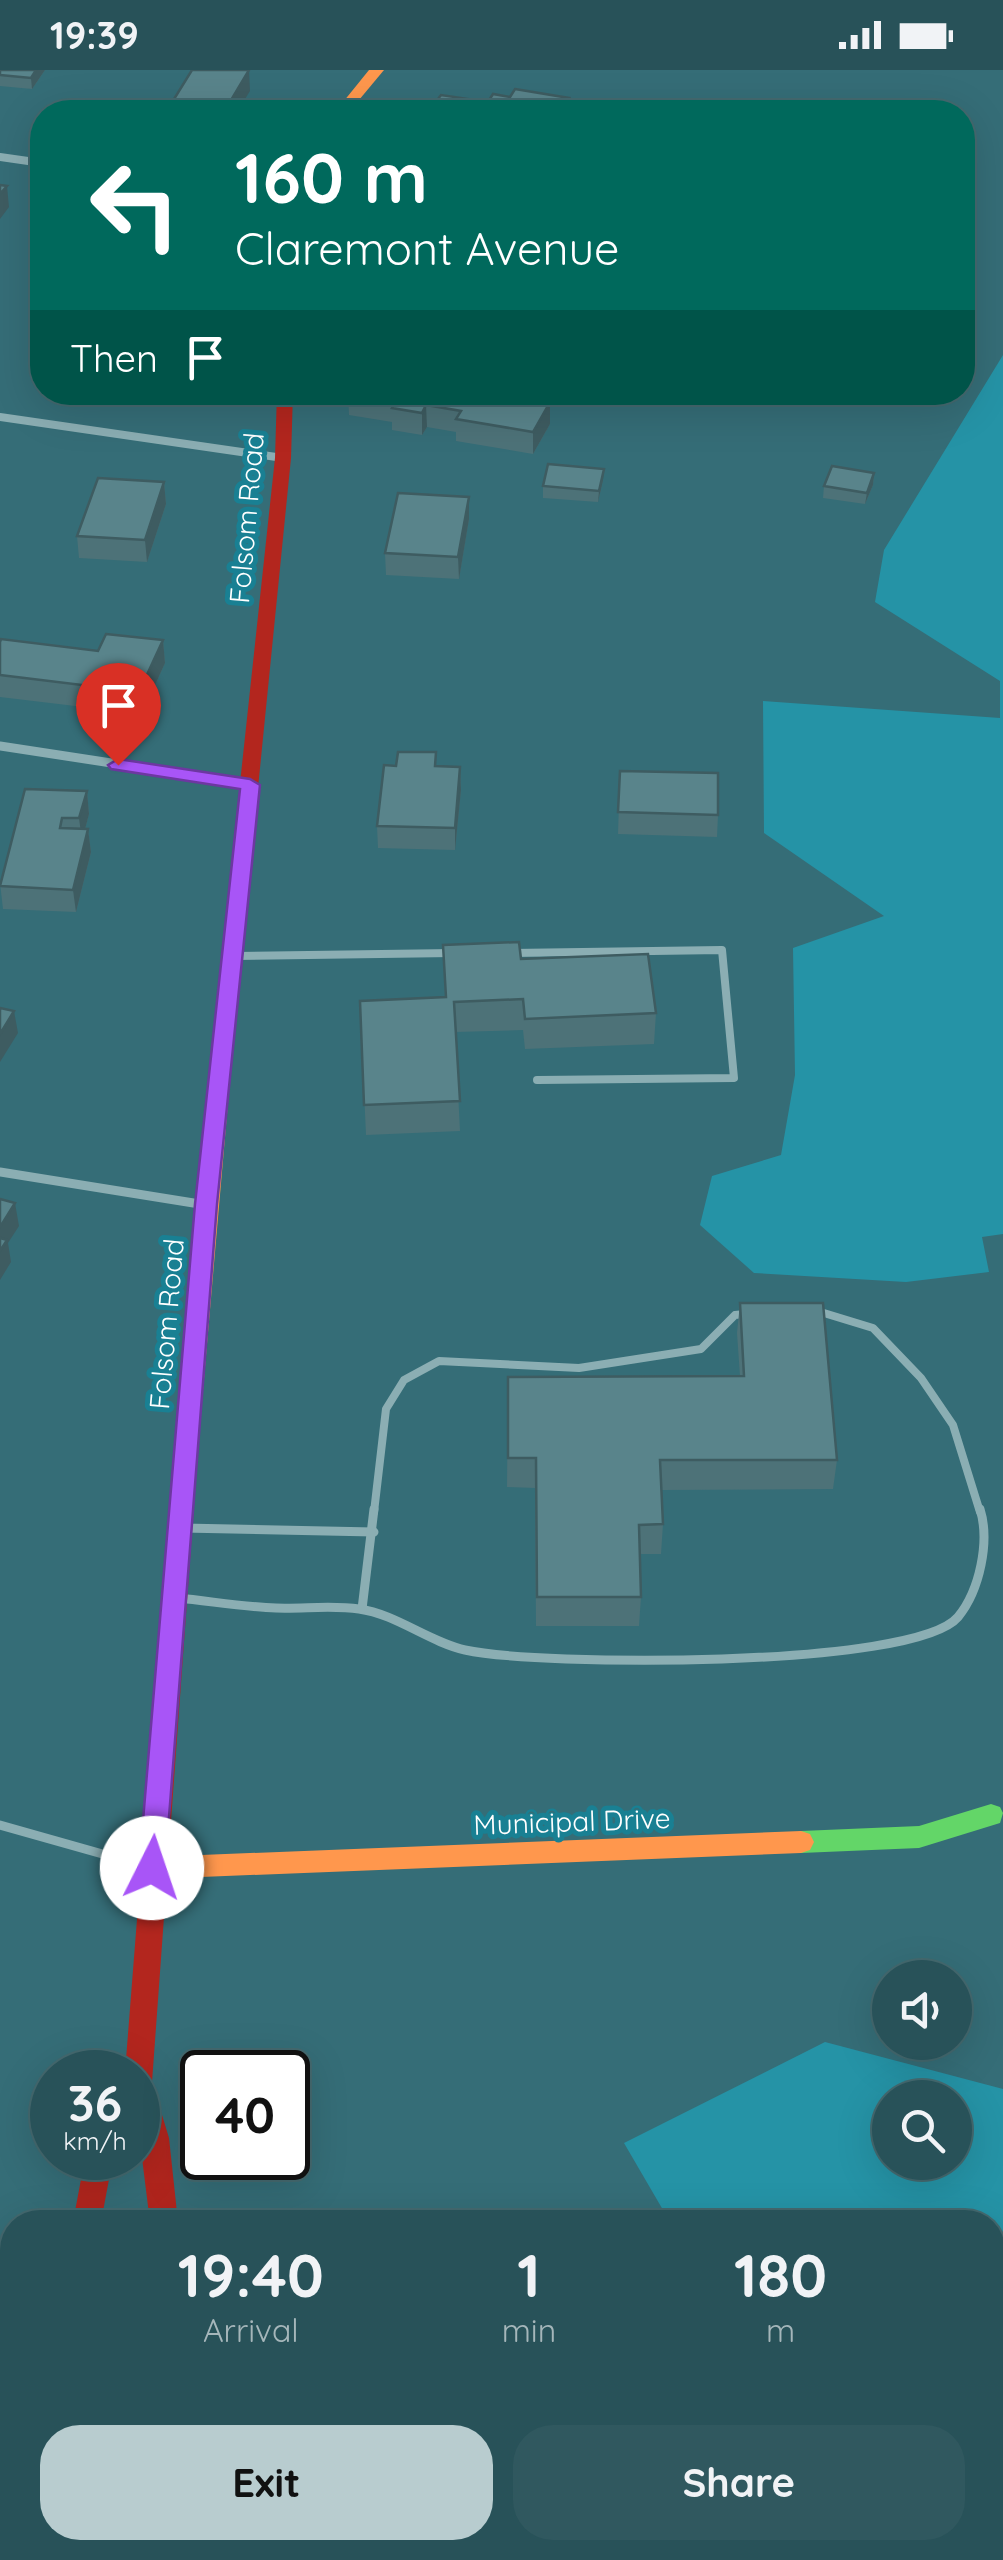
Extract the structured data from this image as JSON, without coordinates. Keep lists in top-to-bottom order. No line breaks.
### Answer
{"streets":{"street":["Folsom Road","Municipal Drive"]},"crossings":[["Folsom Road","Municipal Drive"]],"page":{"status":"19:39","turn":["160 m","Claremont Avenue"],"then":"Then","speed":"36 km/h","limit":"40","eta":["19:40","Arrival","1","min","180","m"],"buttons":["Exit","Share"]}}
